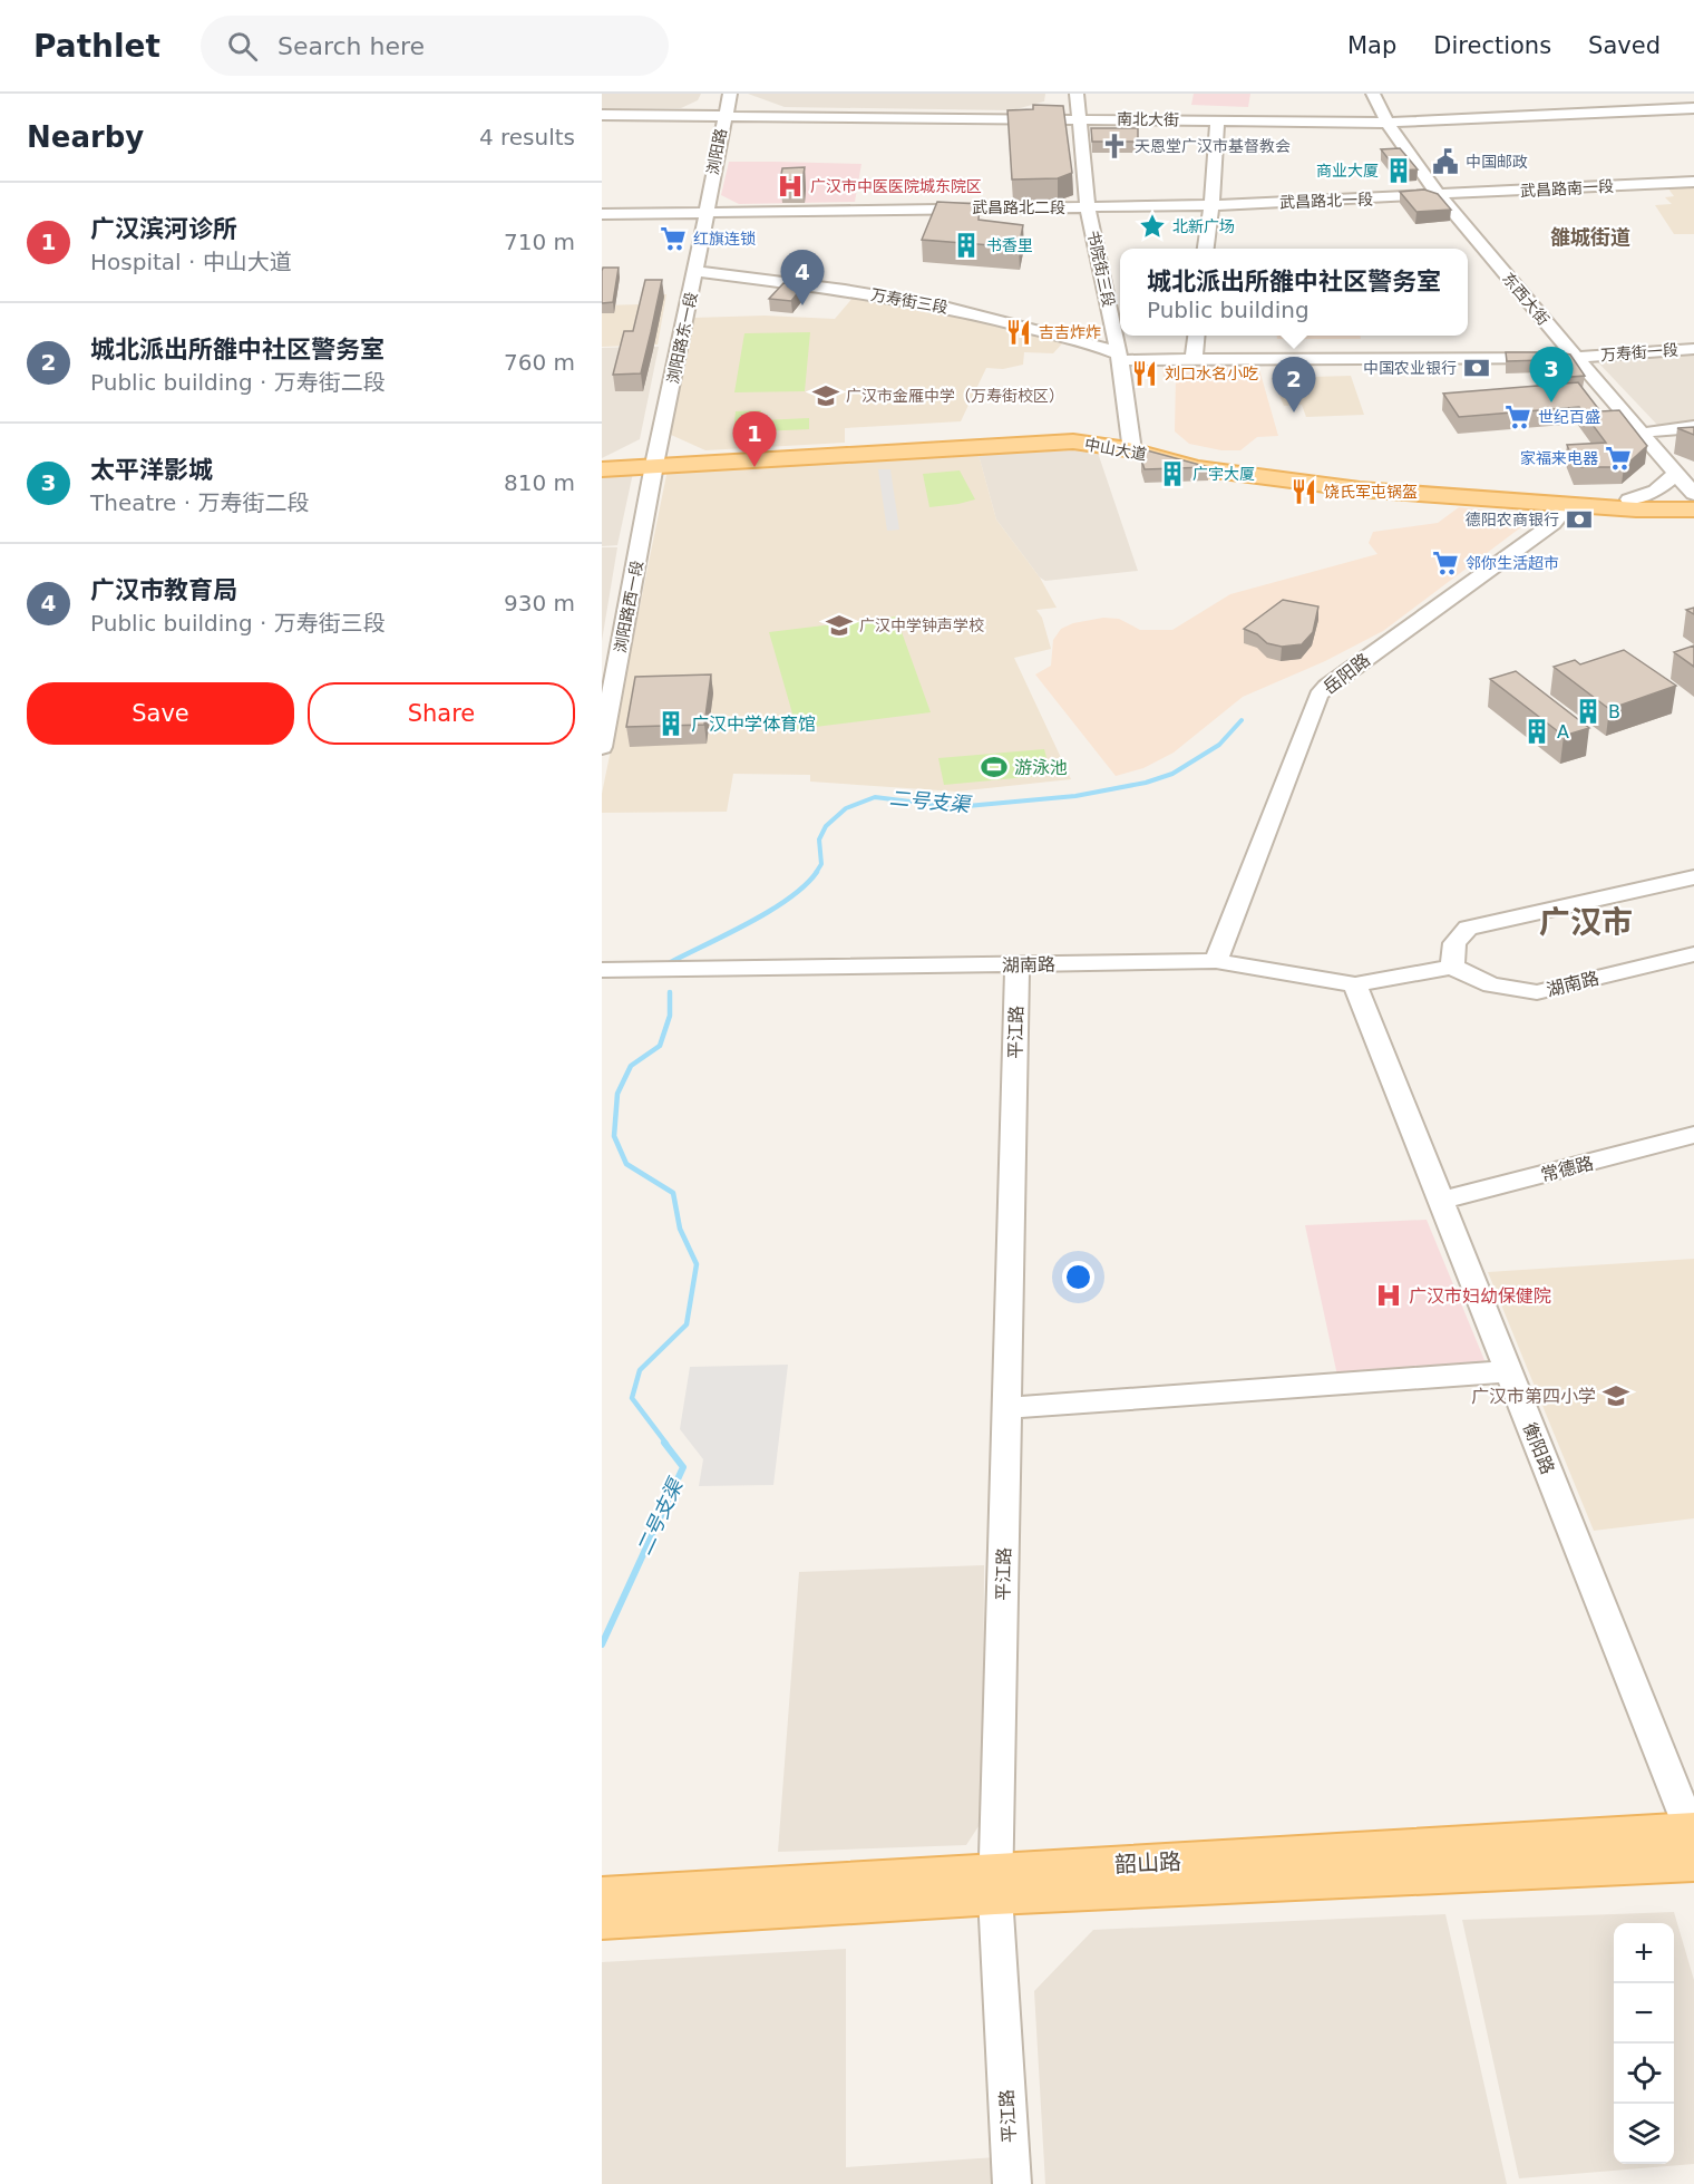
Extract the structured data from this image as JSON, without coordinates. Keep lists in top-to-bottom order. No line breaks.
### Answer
{"streets":{"main road":["中山大道","韶山路"],"street":["南北大街","浏阳路","武昌路南一段","武昌路北一段","武昌路北二段","书院街三段","东西大街","万寿街三段","浏阳路东一段","万寿街一段","浏阳路西一段","岳阳路","湖南路","平江路","常德路","衡阳路"]},"crossings":[["南北大街","浏阳路"],["南北大街","书院街三段"],["南北大街","东西大街"],["浏阳路","武昌路北二段"],["浏阳路","浏阳路东一段"],["武昌路南一段","武昌路北一段"],["武昌路南一段","东西大街"],["武昌路北一段","武昌路北二段"],["武昌路北一段","东西大街"],["武昌路北二段","书院街三段"],["武昌路北二段","浏阳路东一段"],["书院街三段","万寿街三段"],["书院街三段","万寿街一段"],["书院街三段","中山大道"],["东西大街","万寿街一段"],["万寿街三段","浏阳路东一段"],["万寿街三段","万寿街一段"],["浏阳路东一段","中山大道"],["浏阳路东一段","浏阳路西一段"],["中山大道","浏阳路西一段"],["中山大道","岳阳路"],["岳阳路","湖南路"],["湖南路","平江路"],["湖南路","衡阳路"],["平江路","韶山路"],["常德路","衡阳路"],["衡阳路","韶山路"]],"districts":["雒城街道","广汉市"],"water":["二号支渠"],"places":{"church":["天恩堂广汉市基督教会"],"public building":["中国邮政"],"building":["商业大厦","书香里","广宇大厦","B","广汉中学体育馆","A"],"hospital":["广汉市中医医院城东院区","广汉市妇幼保健院"],"place":["北新广场"],"supermarket":["红旗连锁","世纪百盛","家福来电器","邻你生活超市"],"restaurant":["吉吉炸炸","刘口水名小吃","饶氏军屯锅盔"],"bank":["中国农业银行","德阳农商银行"],"school or university":["广汉市金雁中学（万寿街校区）","广汉中学钟声学校","广汉市第四小学"],"sports":["游泳池"]},"page":{"header":"Pathlet","search":"Search here","nav":["Map","Directions","Saved"],"heading":["Nearby","4 results"],"list":[{"mark":"1","name":"广汉滨河诊所","note":"Hospital · 中山大道","value":"710 m"},{"mark":"2","name":"城北派出所雒中社区警务室","note":"Public building · 万寿街二段","value":"760 m"},{"mark":"3","name":"太平洋影城","note":"Theatre · 万寿街二段","value":"810 m"},{"mark":"4","name":"广汉市教育局","note":"Public building · 万寿街三段","value":"930 m"}],"popup":["城北派出所雒中社区警务室","Public building"],"pins":["4","3","2","1"],"buttons":["Save","Share"],"map_buttons":["+","−"]}}
